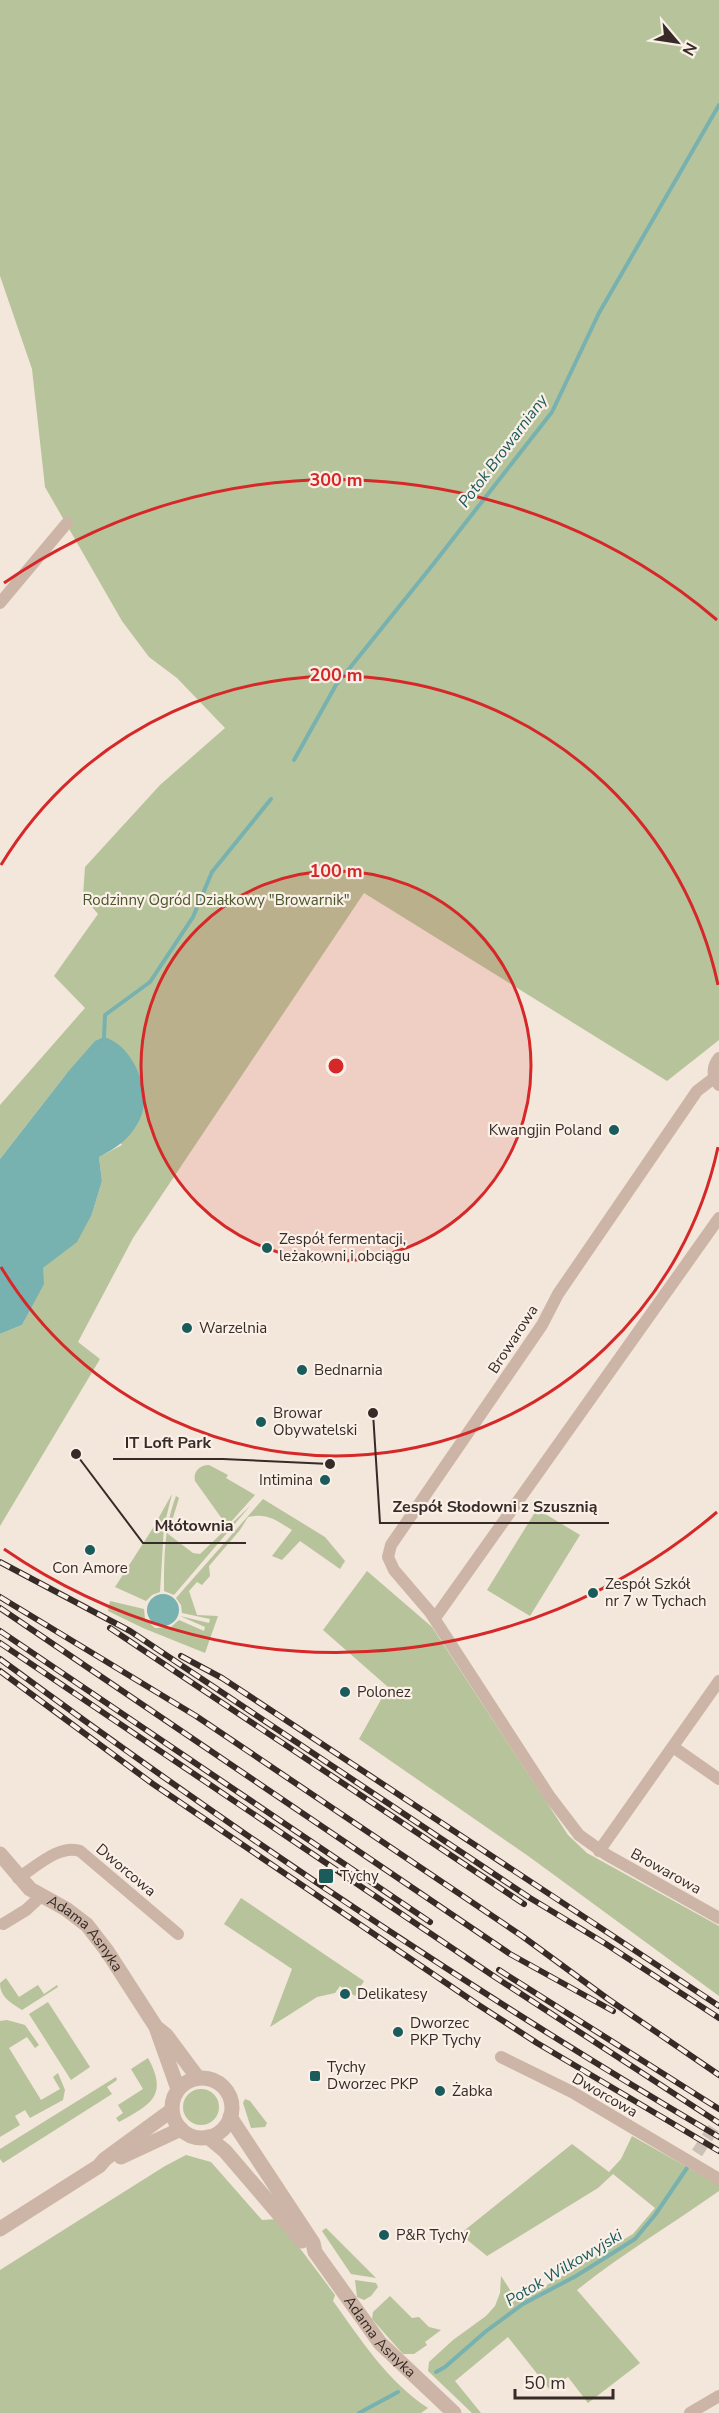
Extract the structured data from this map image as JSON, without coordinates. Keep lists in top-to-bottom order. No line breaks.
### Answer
{"streets":{"street":["Browarowa","Dworcowa","Adama Asnyka"]},"crossings":[["Dworcowa","Adama Asnyka"]],"water":["Potok Browarniany","Potok Wilkowyjski"],"parks":["Rodzinny Ogród Działkowy \"Browarnik\""],"places":{"other":["Kwangjin Poland","Zespół fermentacji, leżakowni i obciągu","Warzelnia","Bednarnia","Zespół Słodowni z Szusznią","Browar Obywatelski","Młótownia","IT Loft Park","Intimina","Con Amore","Zespół Szkół nr 7 w Tychach","Polonez","Delikatesy","Dworzec PKP Tychy","Żabka","P&R Tychy"],"transit":["Tychy","Tychy Dworzec PKP"]},"scale_bar":"50 m","north":"bottom right","rings":["300 m","200 m","100 m"]}
